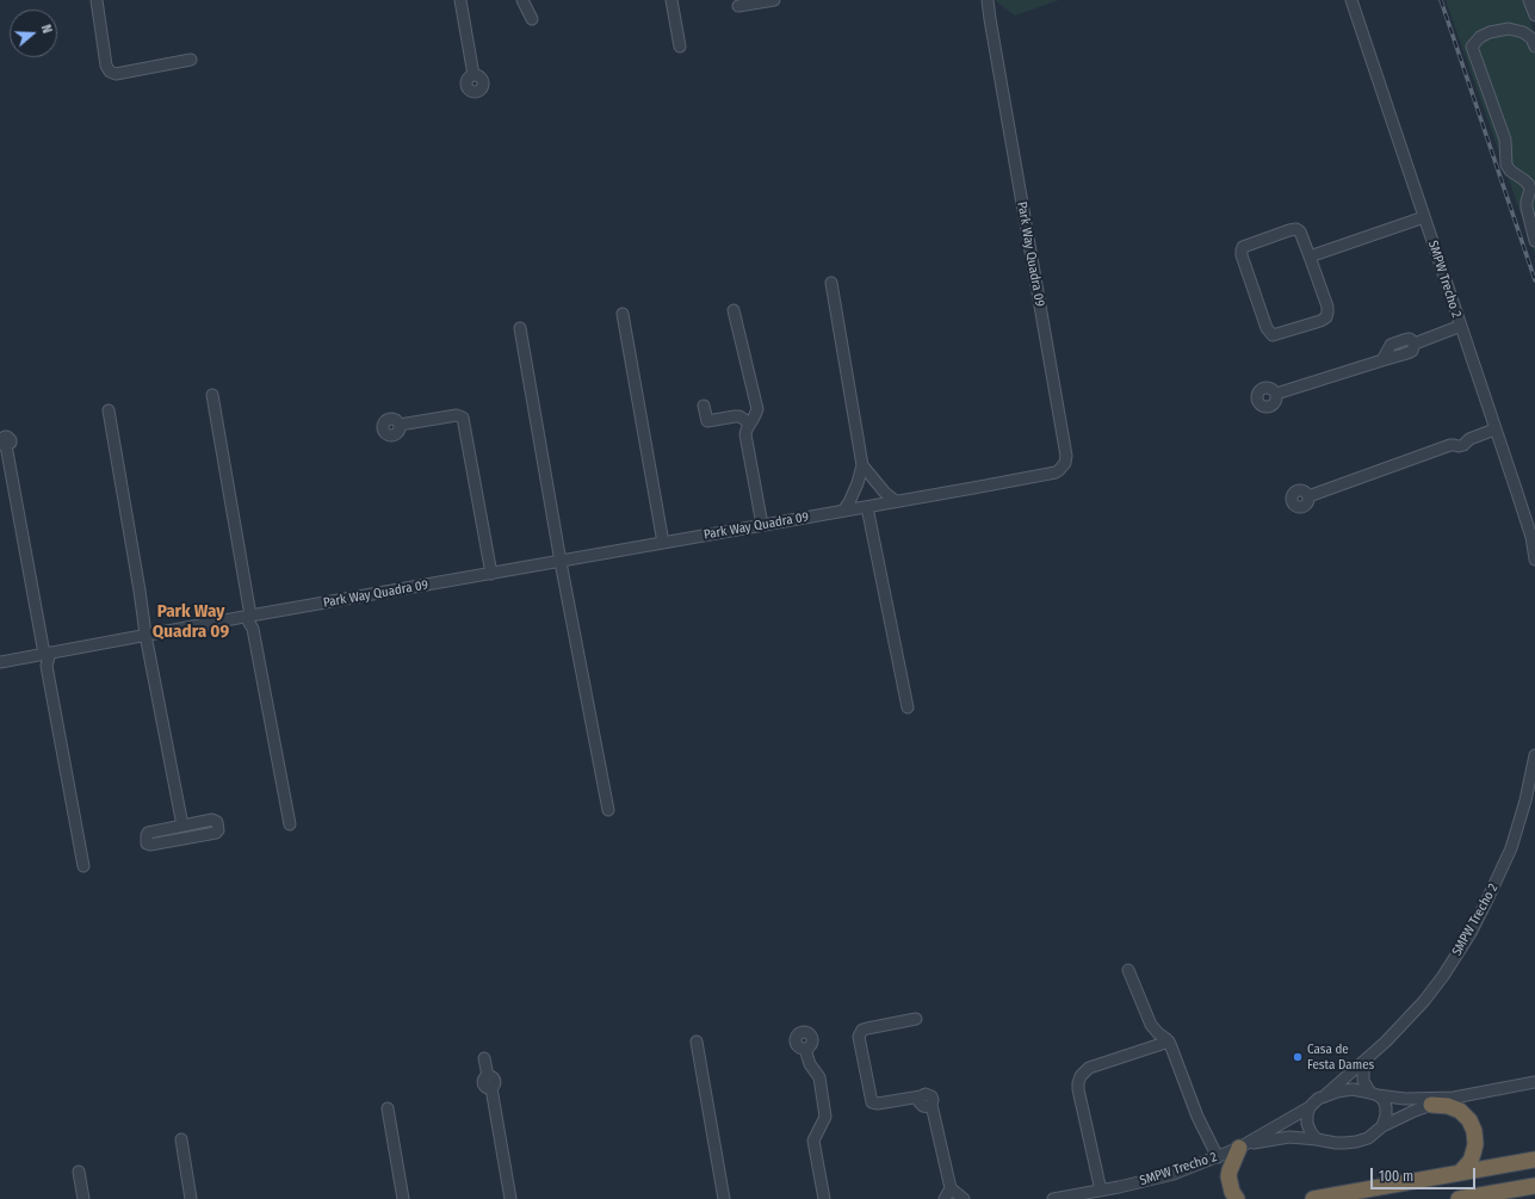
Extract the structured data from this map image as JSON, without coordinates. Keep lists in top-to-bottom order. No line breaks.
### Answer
{"streets":{"street":["Park Way Quadra 09","SMPW Trecho 2"]},"districts":["Park Way Quadra 09"],"places":["Casa de Festa Dames"],"scale_bar":"100 m","north":"right"}
